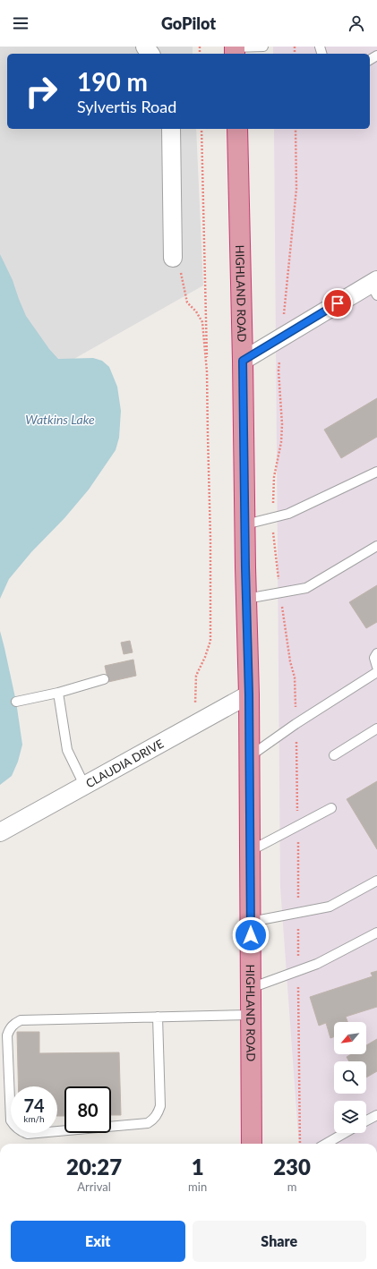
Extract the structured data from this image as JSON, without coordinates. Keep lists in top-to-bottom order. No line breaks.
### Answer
{"streets":{"highway":["HIGHLAND ROAD"],"street":["CLAUDIA DRIVE"]},"crossings":[["HIGHLAND ROAD","CLAUDIA DRIVE"]],"water":["Watkins Lake"],"north":"bottom left","page":{"header":"GoPilot","turn":["190 m","Sylvertis Road"],"speed":"74 km/h","limit":"80","eta":["20:27","Arrival","1","min","230","m"],"buttons":["Exit","Share"]}}
